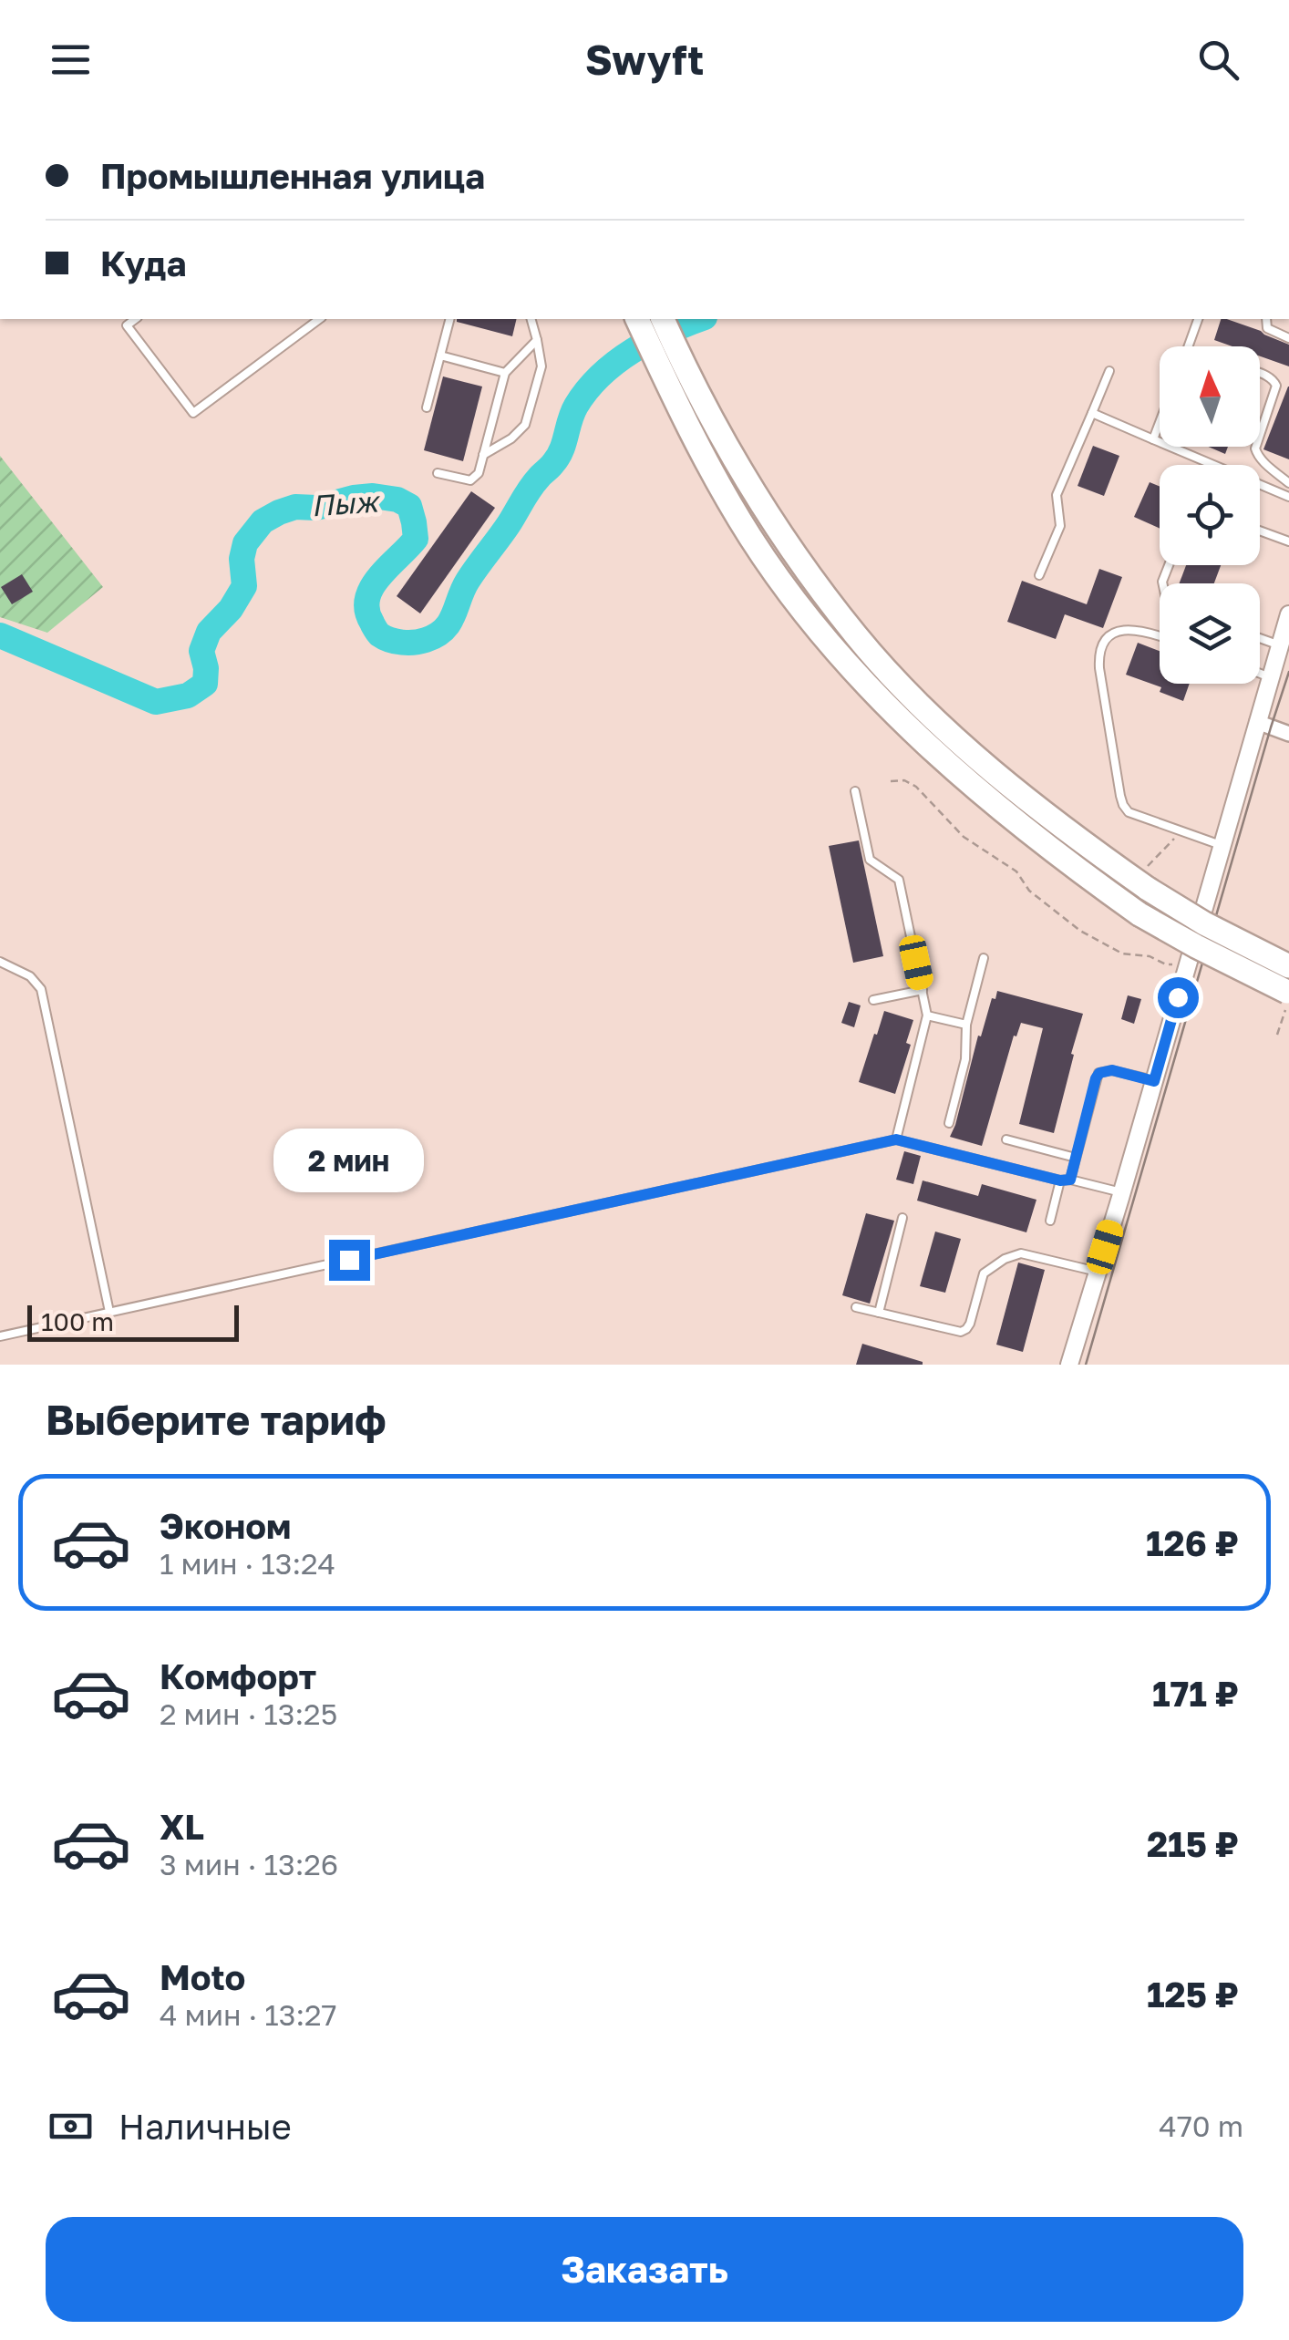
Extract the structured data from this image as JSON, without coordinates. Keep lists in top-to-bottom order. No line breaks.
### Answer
{"water":["Пыж"],"scale_bar":"100 m","north":"top","page":{"header":"Swyft","banner":["Промышленная улица","Куда"],"bubble":"2 мин","scale":"100 m","heading":"Выберите тариф","list":[{"name":"Эконом","note":"1 мин · 13:24","value":"126 ₽"},{"name":"Комфорт","note":"2 мин · 13:25","value":"171 ₽"},{"name":"XL","note":"3 мин · 13:26","value":"215 ₽"},{"name":"Moto","note":"4 мин · 13:27","value":"125 ₽"}],"pay":["Наличные","470 m"],"buttons":"Заказать"}}
